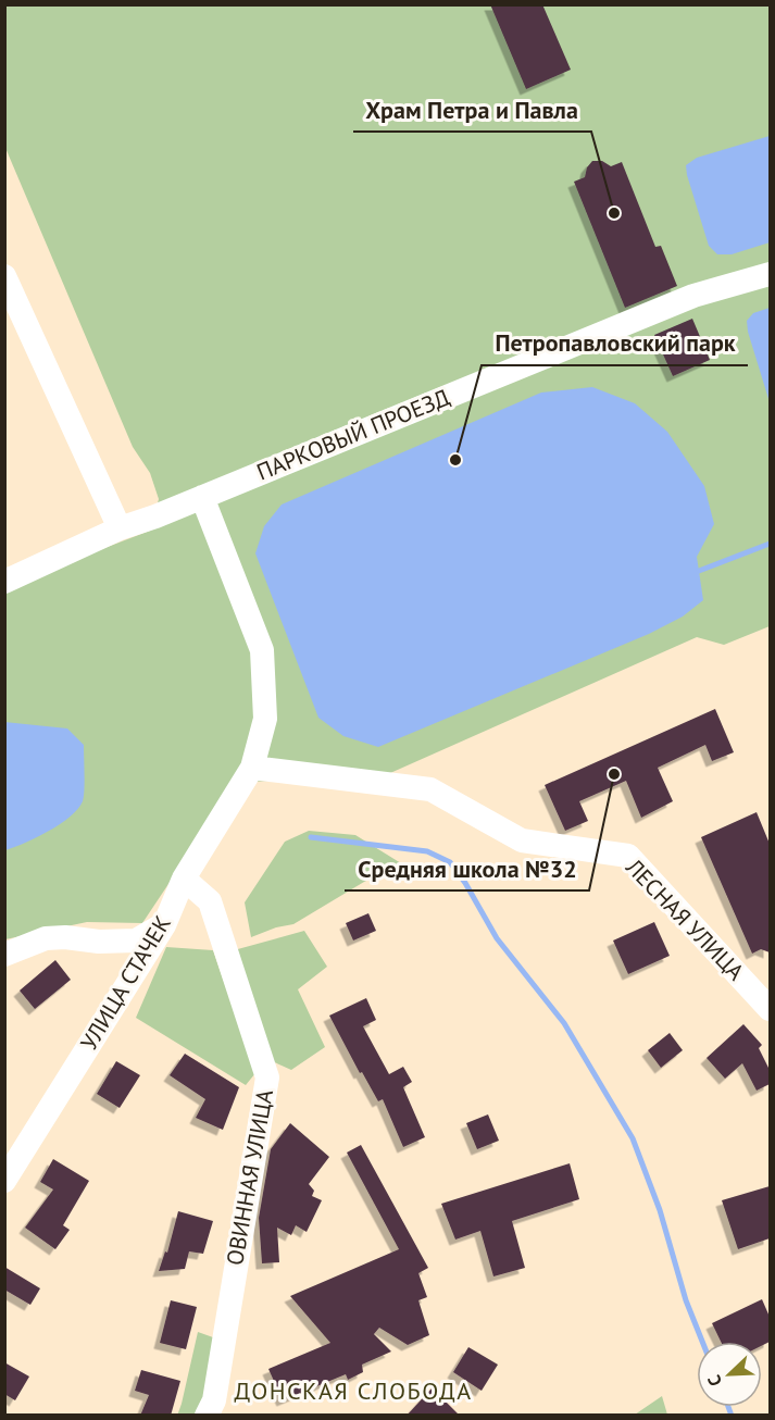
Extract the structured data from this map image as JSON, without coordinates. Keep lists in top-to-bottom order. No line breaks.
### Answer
{"streets":{"street":["ПАРКОВЫЙ ПРОЕЗД","ЛЕСНАЯ УЛИЦА","УЛИЦА СТАЧЕК","ОВИННАЯ УЛИЦА"]},"crossings":[["ПАРКОВЫЙ ПРОЕЗД","УЛИЦА СТАЧЕК"],["ЛЕСНАЯ УЛИЦА","УЛИЦА СТАЧЕК"],["УЛИЦА СТАЧЕК","ОВИННАЯ УЛИЦА"]],"districts":["ДОНСКАЯ СЛОБОДА"],"places":["Храм Петра и Павла","Петропавловский парк","Средняя школа №32"],"north":"bottom left"}
